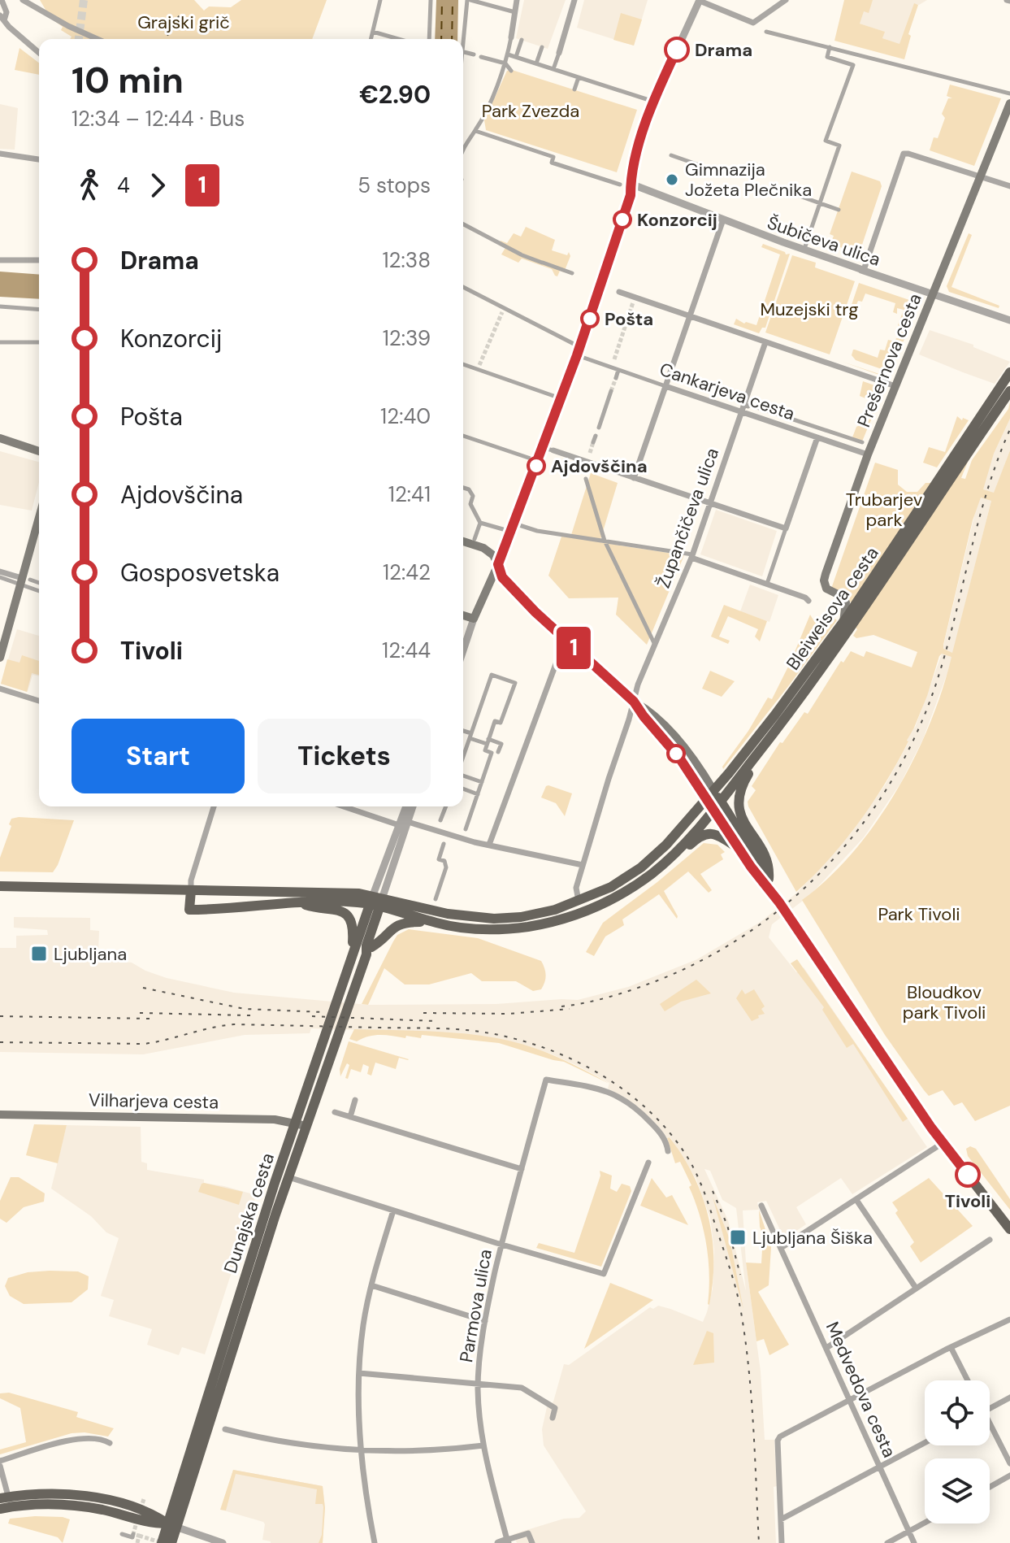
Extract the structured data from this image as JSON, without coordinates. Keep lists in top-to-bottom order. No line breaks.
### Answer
{"streets":{"main road":["Prešernova cesta","Bleiweisova cesta","Vilharjeva cesta","Dunajska cesta"],"street":["Šubičeva ulica","Cankarjeva cesta","Župančičeva ulica","Parmova ulica","Medvedova cesta"]},"crossings":[["Šubičeva ulica","Prešernova cesta"],["Prešernova cesta","Cankarjeva cesta"],["Prešernova cesta","Bleiweisova cesta"],["Cankarjeva cesta","Župančičeva ulica"],["Župančičeva ulica","Bleiweisova cesta"],["Bleiweisova cesta","Dunajska cesta"],["Vilharjeva cesta","Dunajska cesta"]],"parks":["Grajski grič","Park Zvezda","Muzejski trg","Trubarjev park","Park Tivoli","Bloudkov park Tivoli"],"places":{"other":["Drama","Gimnazija Jožeta Plečnika","Konzorcij","Pošta","Ajdovščina","Tivoli"],"transit":["Ljubljana","Ljubljana Šiška"]},"lines":["bus line 1"],"page":{"on_map":"1","heading":["10 min","12:34 – 12:44 · Bus","€2.90"],"legs":["4","1","5 stops"],"list":[{"name":"Drama","value":"12:38"},{"name":"Konzorcij","value":"12:39"},{"name":"Pošta","value":"12:40"},{"name":"Ajdovščina","value":"12:41"},{"name":"Gosposvetska","value":"12:42"},{"name":"Tivoli","value":"12:44"}],"buttons":["Start","Tickets"]}}
